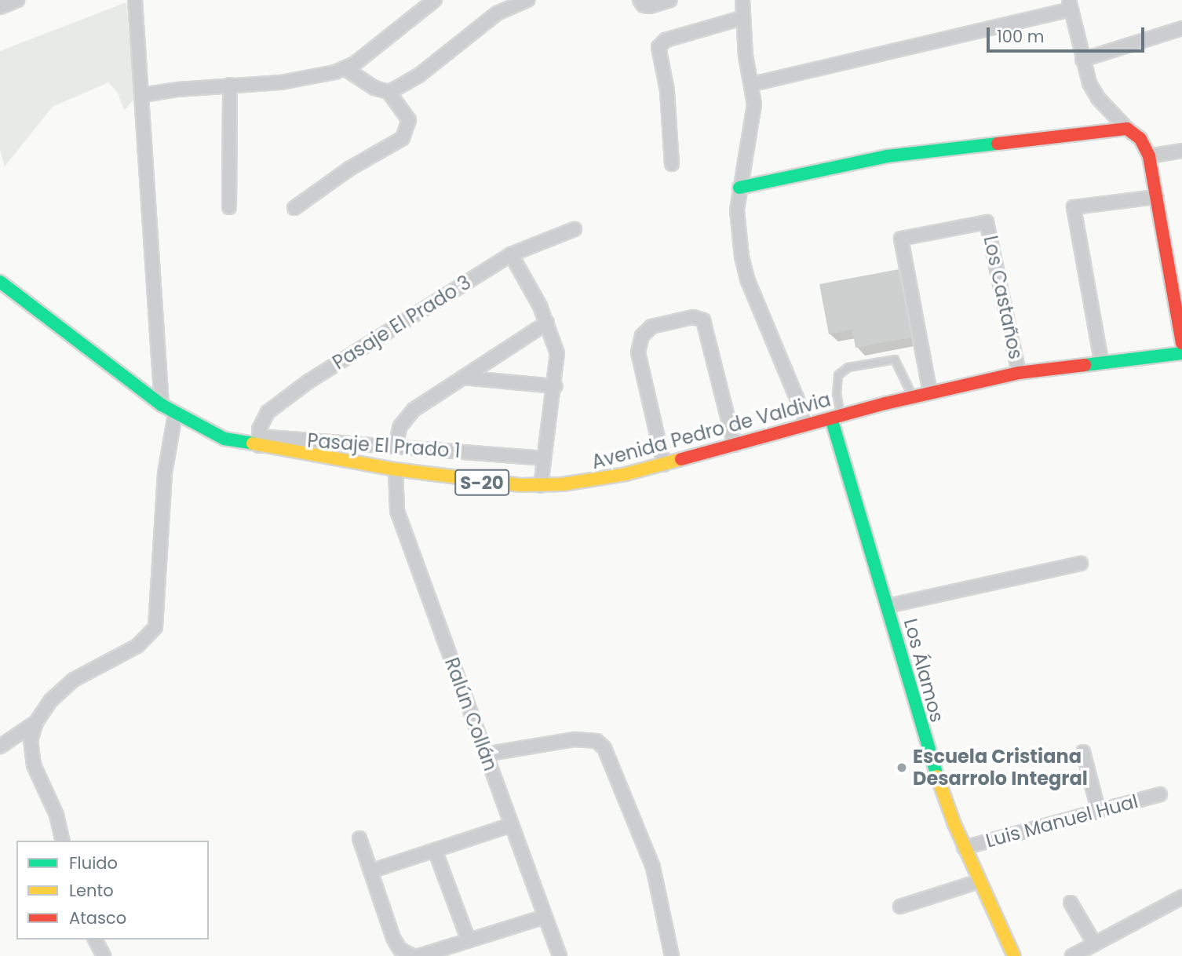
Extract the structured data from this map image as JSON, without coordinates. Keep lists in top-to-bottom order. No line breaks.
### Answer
{"streets":{"main road":["Avenida Pedro de Valdivia","S-20","Los Álamos"],"street":["Los Castaños","Pasaje El Prado 3","Pasaje El Prado 1","Ralún Collán","Luis Manuel Hual"]},"crossings":[["Los Castaños","Avenida Pedro de Valdivia"],["Pasaje El Prado 3","Avenida Pedro de Valdivia"],["Pasaje El Prado 3","Pasaje El Prado 1"],["Avenida Pedro de Valdivia","Pasaje El Prado 1"],["Avenida Pedro de Valdivia","Los Álamos"],["Avenida Pedro de Valdivia","Ralún Collán"],["Los Álamos","Luis Manuel Hual"]],"places":["Escuela Cristiana Desarrolo Integral"],"legend":["Fluido","Lento","Atasco"],"scale_bar":"100 m"}
